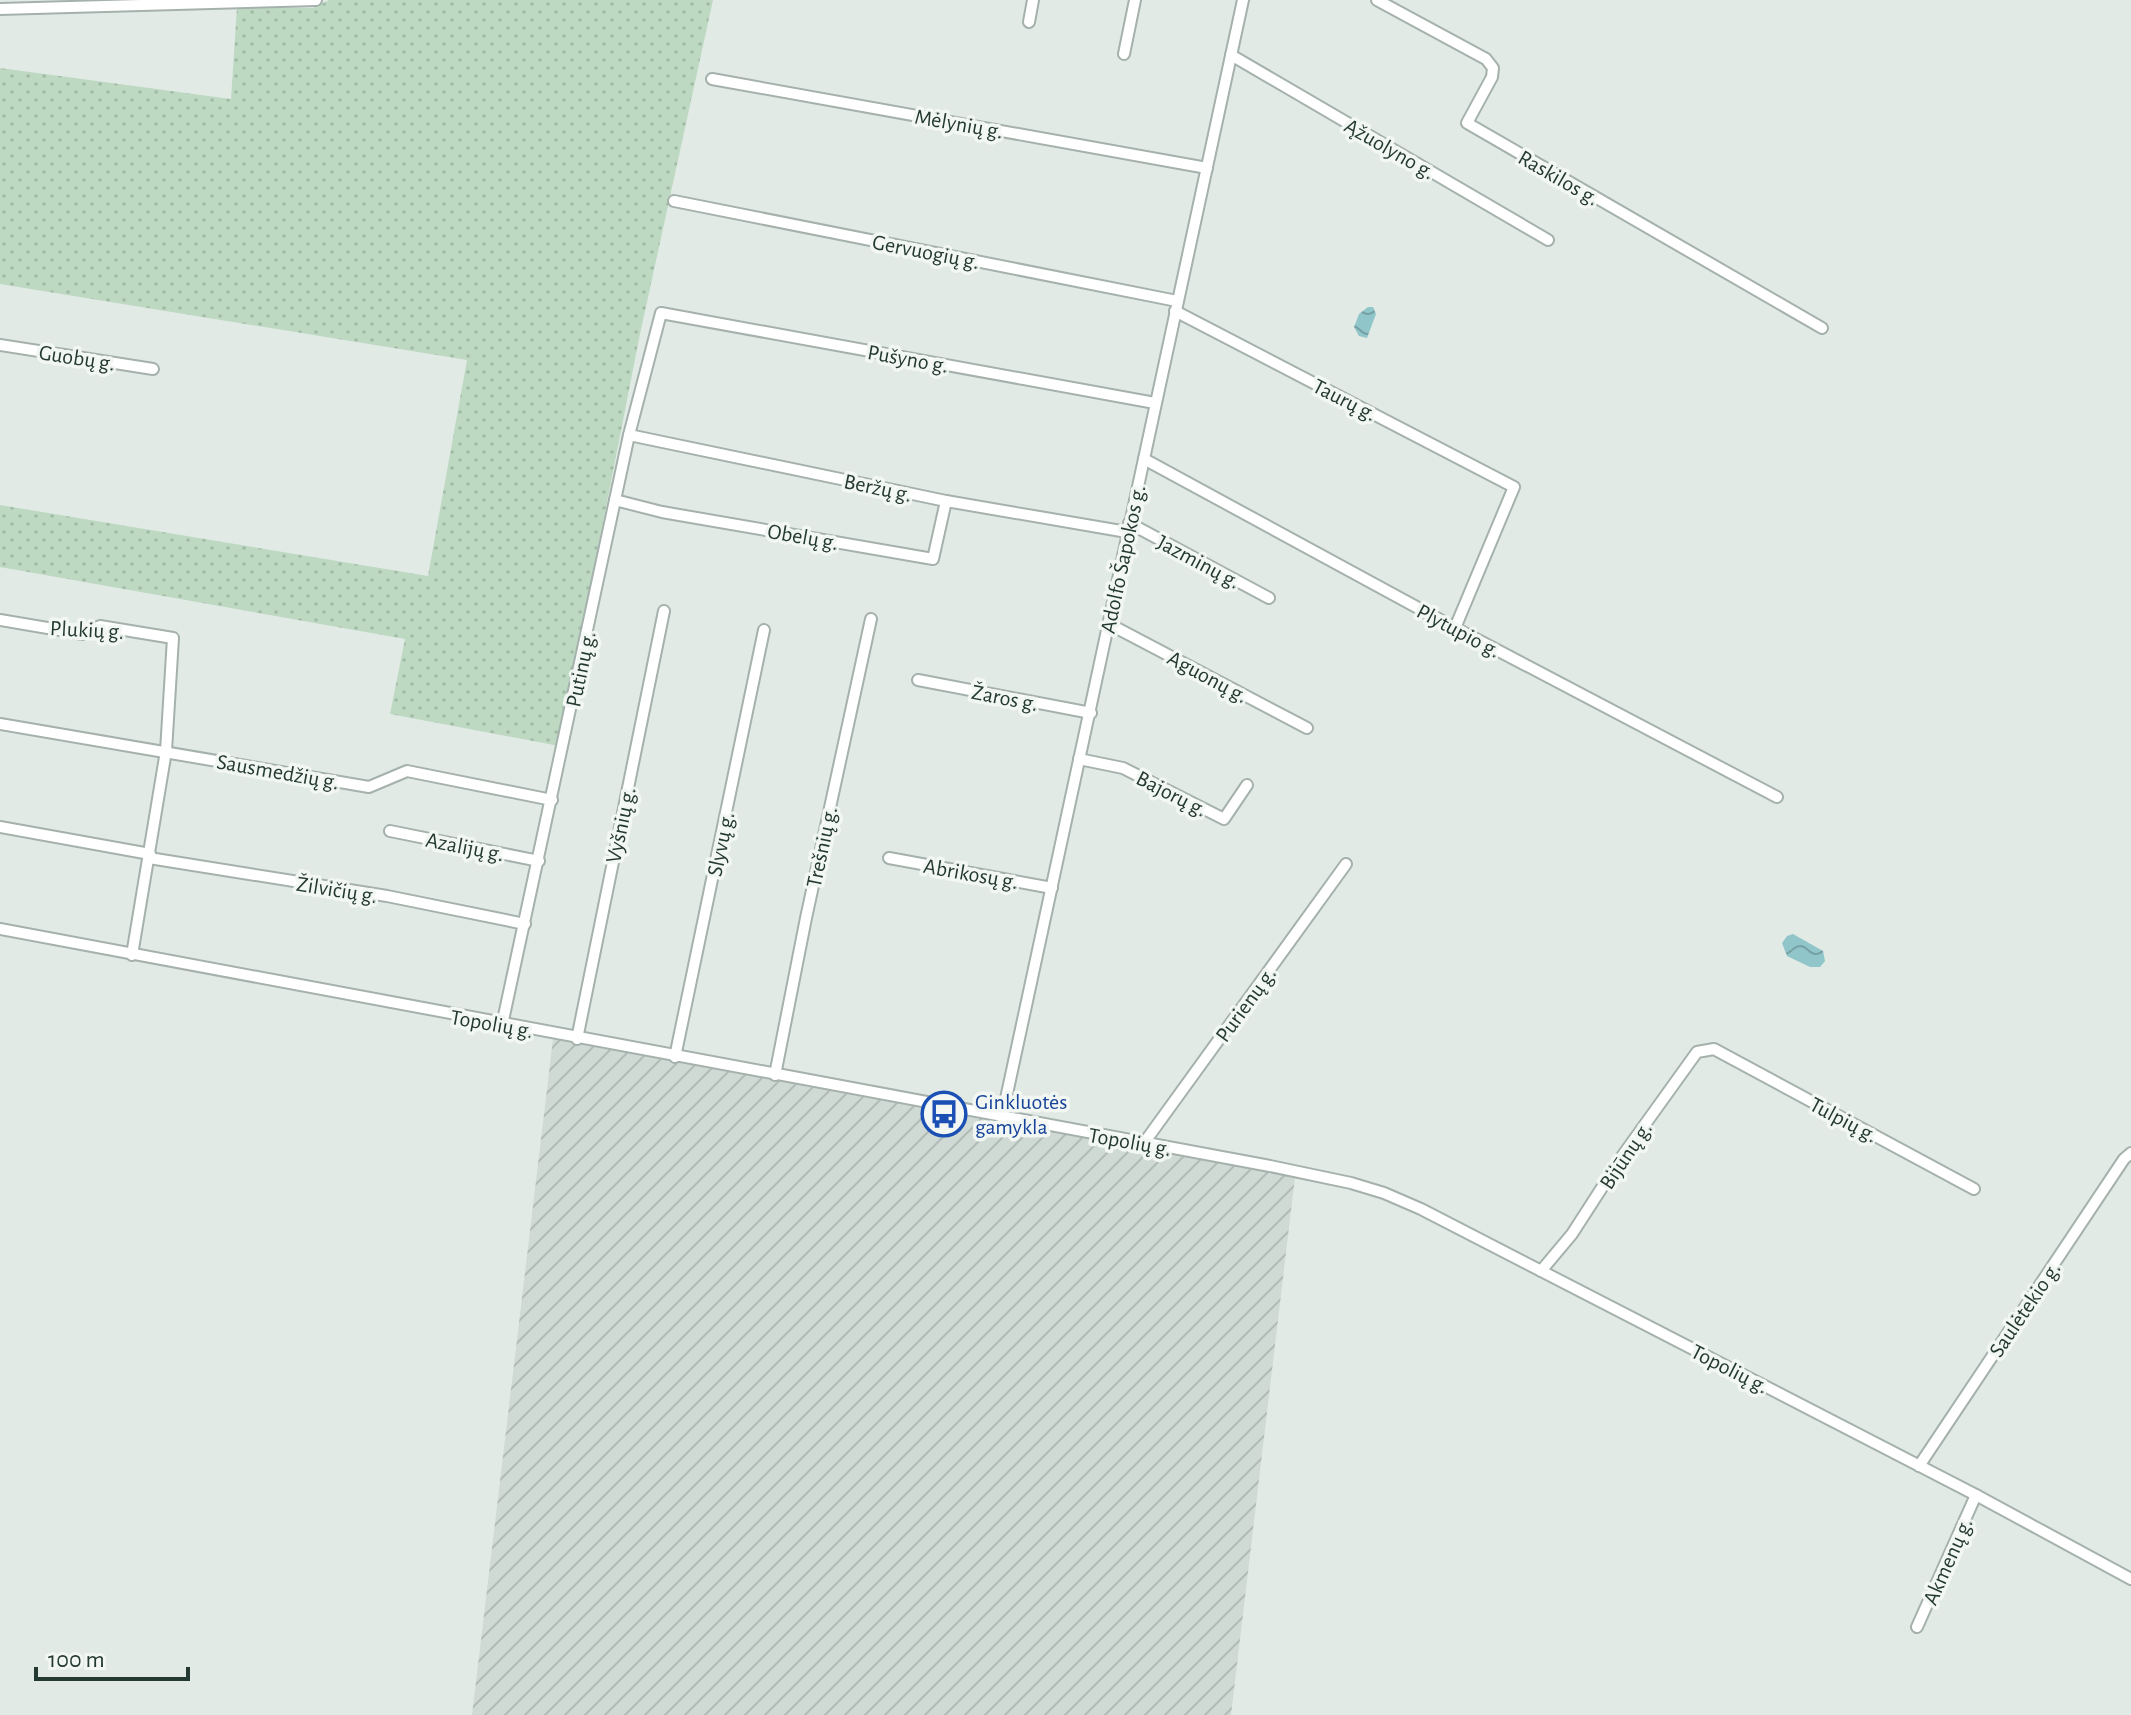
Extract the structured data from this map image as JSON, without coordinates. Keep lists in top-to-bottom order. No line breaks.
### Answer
{"streets":{"street":["Mėlynių g.","Ąžuolyno g.","Raskilos g.","Gervuogių g.","Guobų g.","Pušyno g.","Taurų g.","Beržų g.","Obelų g.","Adolfo Šapokos g.","Jazminų g.","Plukių g.","Plytupio g.","Putinų g.","Aguonų g.","Žaros g.","Sausmedžių g.","Bajorų g.","Vyšnių g.","Slyvų g.","Azalijų g.","Trešnių g.","Abrikosų g.","Žilvičių g.","Purienų g.","Topolių g.","Tulpių g.","Bijūnų g.","Saulėtekio g.","Akmenų g."]},"crossings":[["Mėlynių g.","Adolfo Šapokos g."],["Ąžuolyno g.","Adolfo Šapokos g."],["Gervuogių g.","Taurų g."],["Gervuogių g.","Adolfo Šapokos g."],["Pušyno g.","Adolfo Šapokos g."],["Pušyno g.","Putinų g."],["Taurų g.","Adolfo Šapokos g."],["Taurų g.","Plytupio g."],["Beržų g.","Obelų g."],["Beržų g.","Adolfo Šapokos g."],["Beržų g.","Jazminų g."],["Beržų g.","Putinų g."],["Obelų g.","Putinų g."],["Adolfo Šapokos g.","Jazminų g."],["Adolfo Šapokos g.","Plytupio g."],["Adolfo Šapokos g.","Aguonų g."],["Adolfo Šapokos g.","Žaros g."],["Adolfo Šapokos g.","Bajorų g."],["Adolfo Šapokos g.","Abrikosų g."],["Adolfo Šapokos g.","Topolių g."],["Plukių g.","Sausmedžių g."],["Putinų g.","Sausmedžių g."],["Putinų g.","Azalijų g."],["Putinų g.","Žilvičių g."],["Putinų g.","Topolių g."],["Vyšnių g.","Topolių g."],["Slyvų g.","Topolių g."],["Trešnių g.","Topolių g."],["Purienų g.","Topolių g."],["Topolių g.","Bijūnų g."],["Topolių g.","Saulėtekio g."],["Topolių g.","Akmenų g."],["Tulpių g.","Bijūnų g."]],"places":{"bus stop":["Ginkluotės gamykla"]},"scale_bar":"100 m"}
